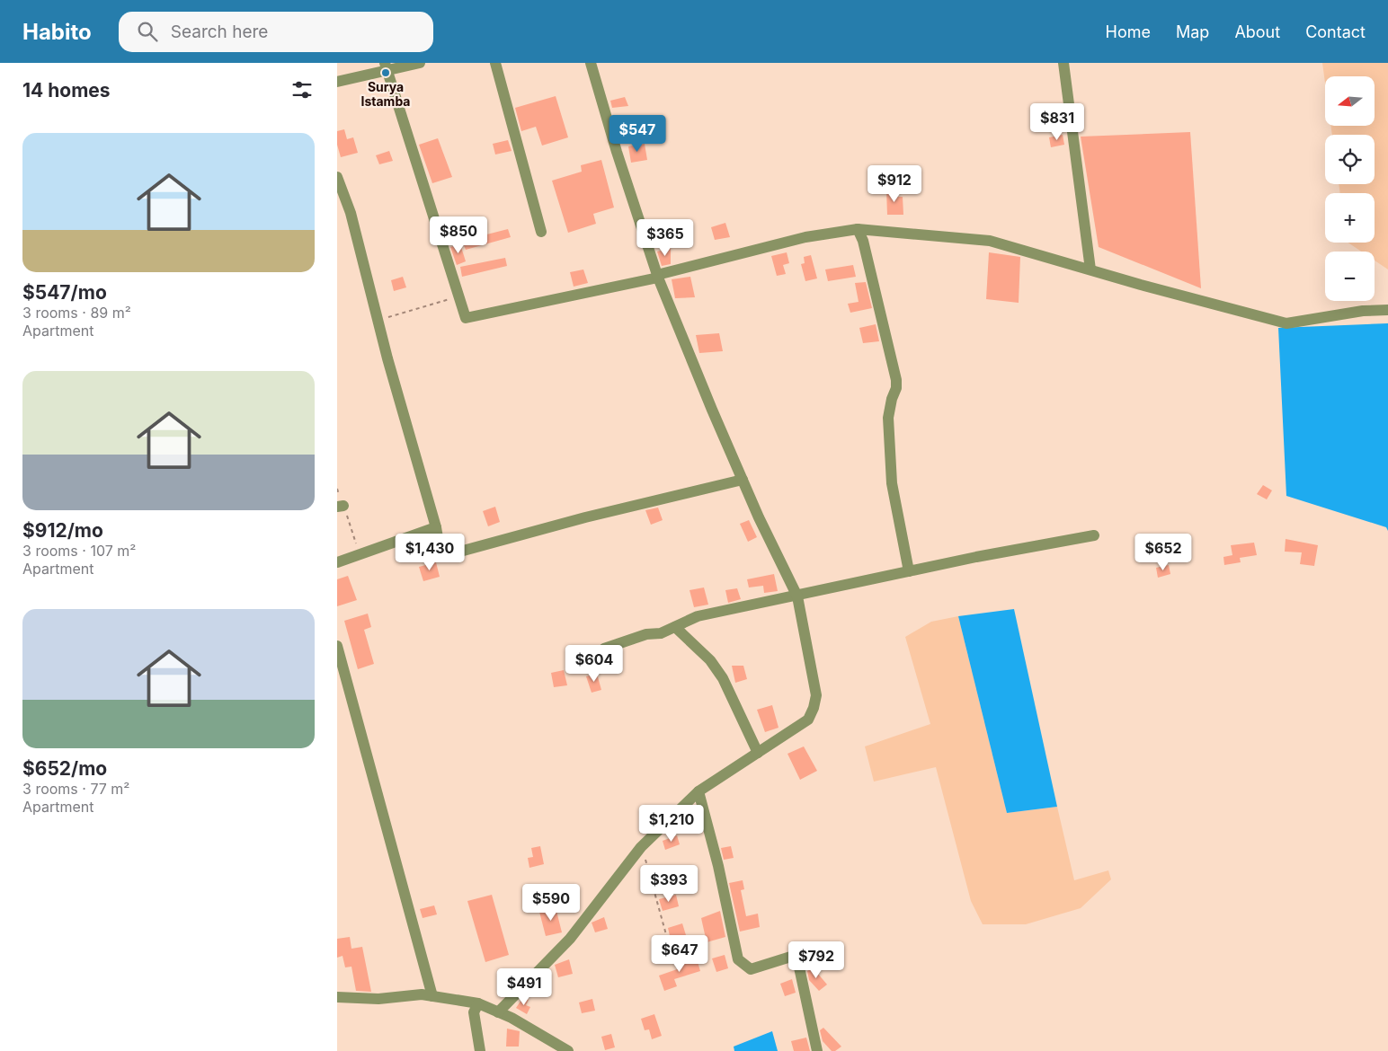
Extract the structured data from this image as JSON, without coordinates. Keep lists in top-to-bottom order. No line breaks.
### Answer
{"places":["Surya Istamba"],"north":"left","page":{"header":"Habito","search":"Search here","nav":["Home","Map","About","Contact"],"heading":"14 homes","map_buttons":["+","−"],"price":["$831","$547","$912","$850","$365","$1,430","$652","$604","$1,210","$393","$590","$647","$792","$491"],"list":[{"name":"$547/mo","note":"3 rooms · 89 m² · Apartment"},{"name":"$912/mo","note":"3 rooms · 107 m² · Apartment"},{"name":"$652/mo","note":"3 rooms · 77 m² · Apartment"}]}}
